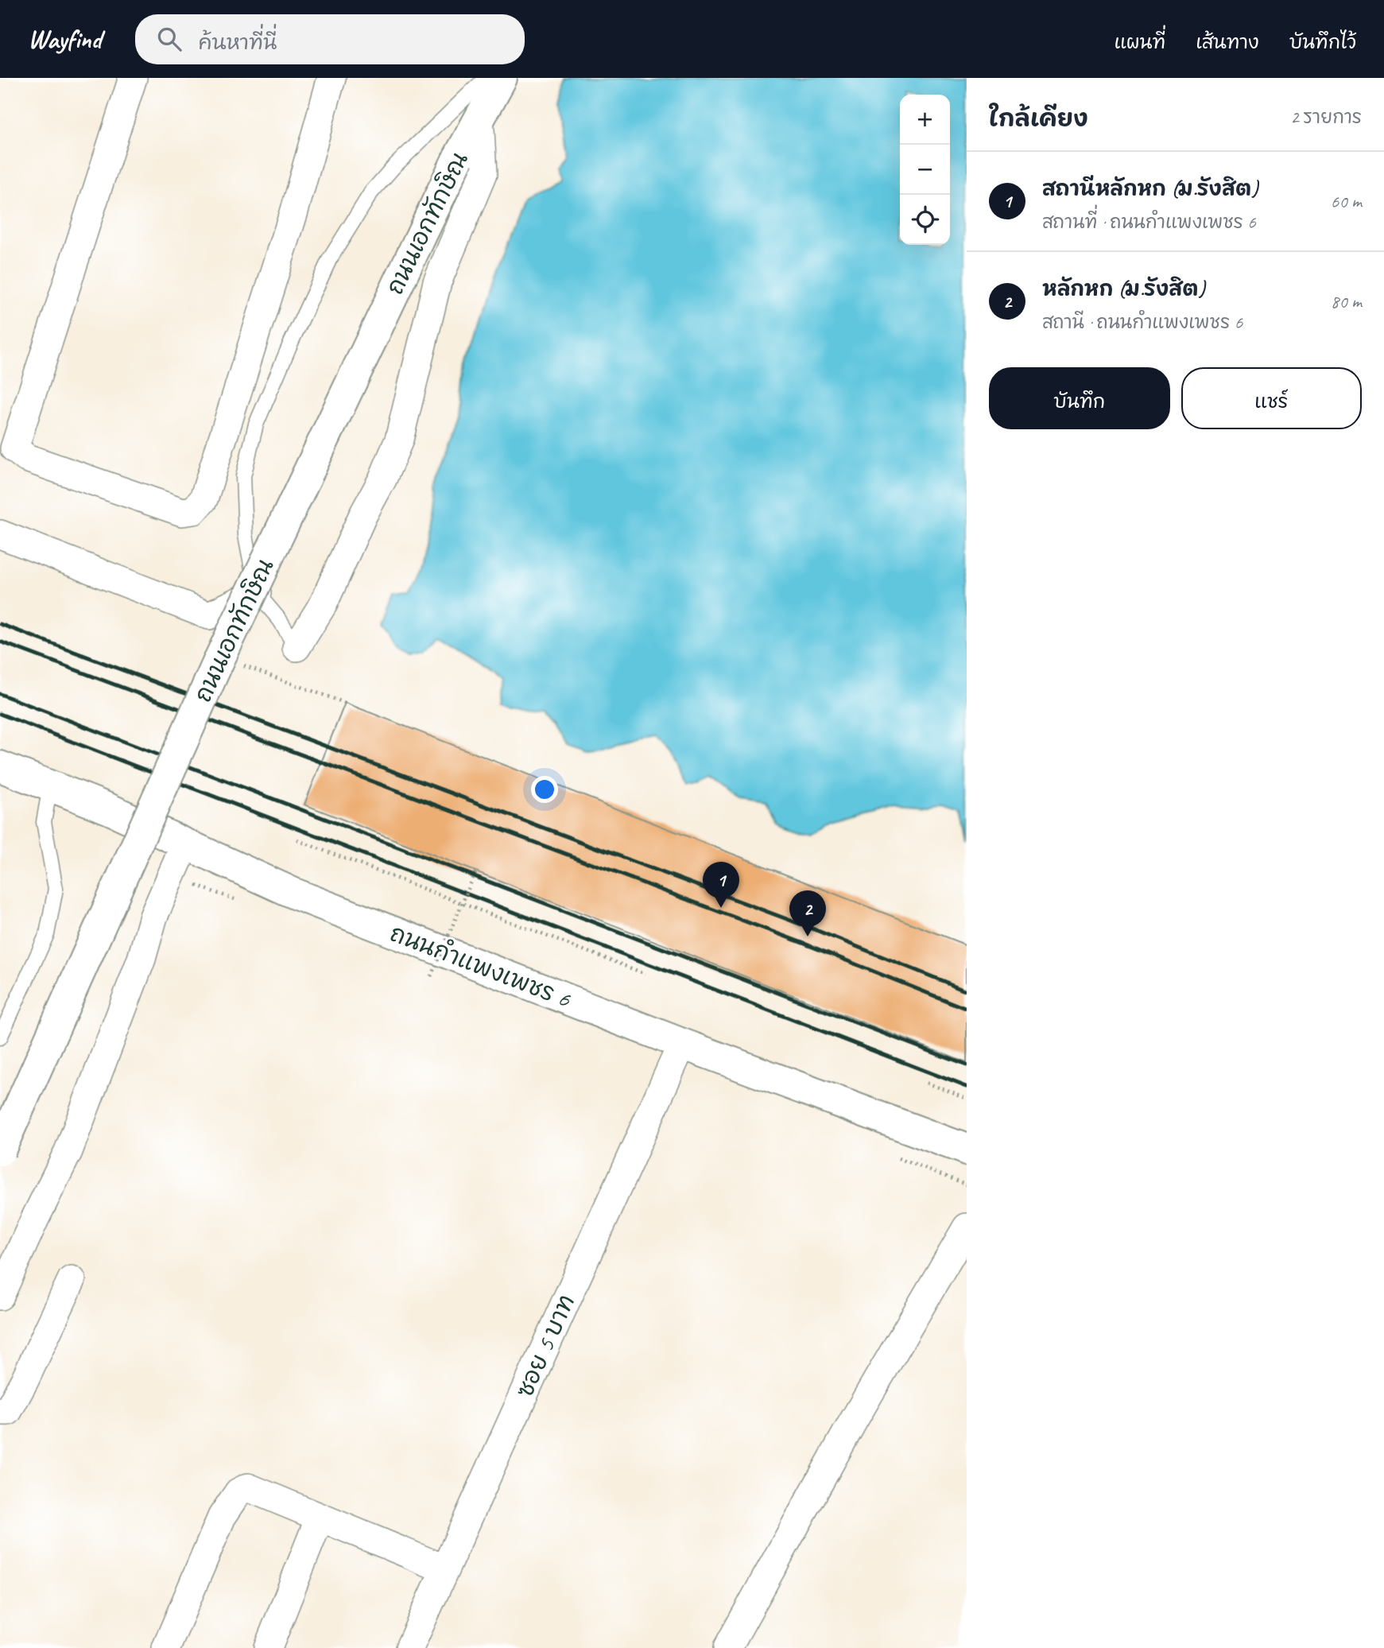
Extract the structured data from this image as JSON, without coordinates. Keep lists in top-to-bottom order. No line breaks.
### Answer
{"streets":{"street":["ถนนเอกทักษิณ","ถนนกำแพงเพชร 6","ซอย 5 บาท"]},"crossings":[["ถนนกำแพงเพชร 6","ซอย 5 บาท"]],"page":{"header":"Wayfind","search":"ค้นหาที่นี่","nav":["แผนที่","เส้นทาง","บันทึกไว้"],"heading":["ใกล้เคียง","2 รายการ"],"map_buttons":["+","−"],"list":[{"mark":"1","name":"สถานีหลักหก (ม.รังสิต)","note":"สถานที่ · ถนนกำแพงเพชร 6","value":"60 m"},{"mark":"2","name":"หลักหก (ม.รังสิต)","note":"สถานี · ถนนกำแพงเพชร 6","value":"80 m"}],"buttons":["บันทึก","แชร์"],"pins":["1","2"]}}
